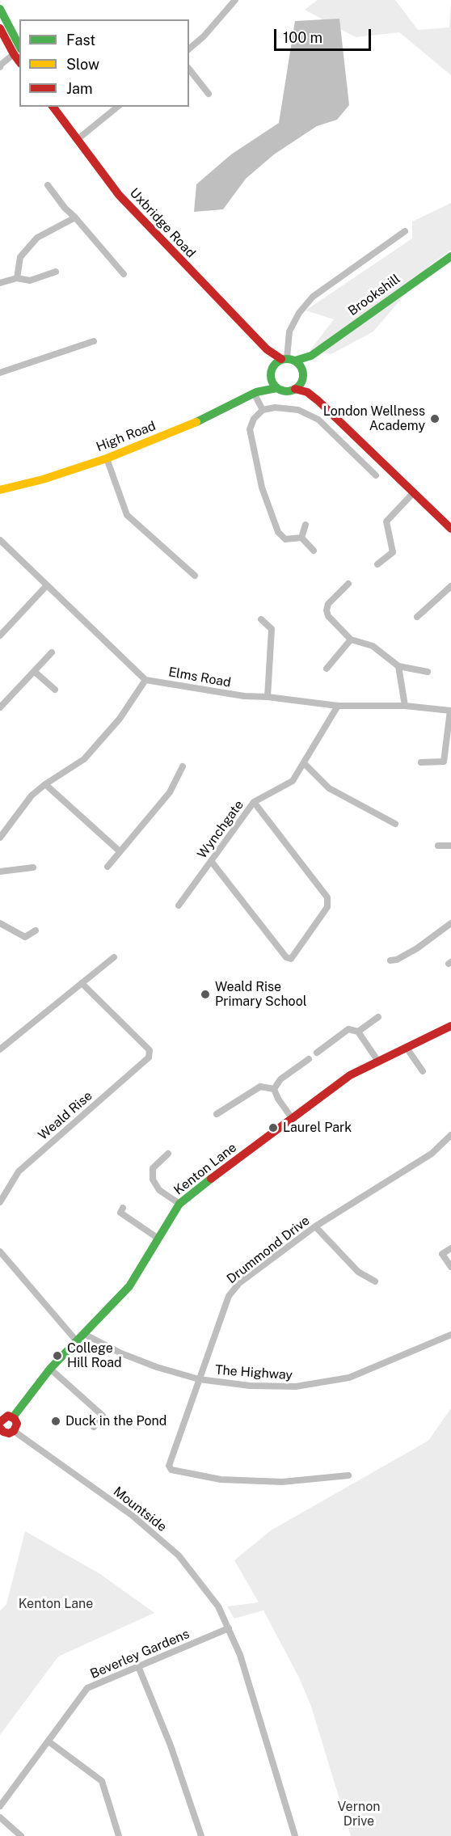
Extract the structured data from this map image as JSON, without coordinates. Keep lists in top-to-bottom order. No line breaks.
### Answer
{"streets":{"main road":["Uxbridge Road","Brookshill","High Road","Kenton Lane"],"street":["Elms Road","Wynchgate","Weald Rise","Drummond Drive","The Highway","Mountside","Beverley Gardens"]},"crossings":[["Uxbridge Road","Brookshill"],["Uxbridge Road","High Road"],["Brookshill","High Road"],["Elms Road","Wynchgate"],["Kenton Lane","The Highway"],["Kenton Lane","Mountside"],["Drummond Drive","The Highway"],["Mountside","Beverley Gardens"]],"parks":["Kenton Lane","Vernon Drive"],"places":["London Wellness Academy","Weald Rise Primary School","Laurel Park","College Hill Road","Duck in the Pond"],"legend":["Fast","Slow","Jam"],"scale_bar":"100 m"}
